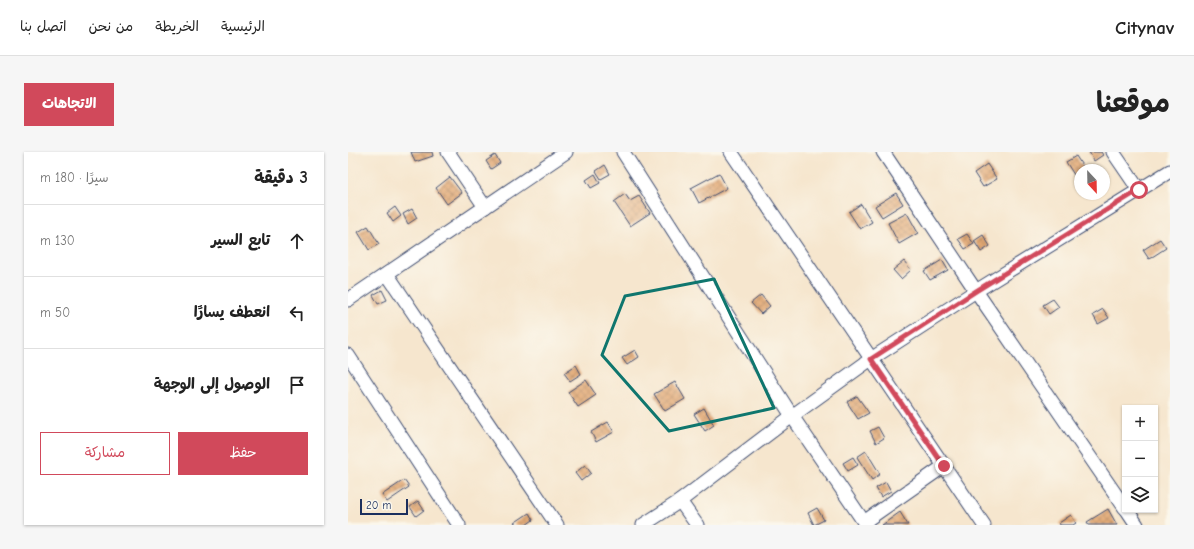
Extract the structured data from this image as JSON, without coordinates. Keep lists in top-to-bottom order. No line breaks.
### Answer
{"scale_bar":"20 m","north":"bottom","page":{"header":"Citynav","nav":["الرئيسية","الخريطة","من نحن","اتصل بنا"],"title":"موقعنا","buttons":["الاتجاهات",["حفظ","مشاركة"]],"heading":["3 دقيقة","سيرًا · 180 m"],"list":[["تابع السير","130 m"],["انعطف يسارًا","50 m"],"الوصول إلى الوجهة"],"map_buttons":["+","−"],"scale":"20 m"}}
